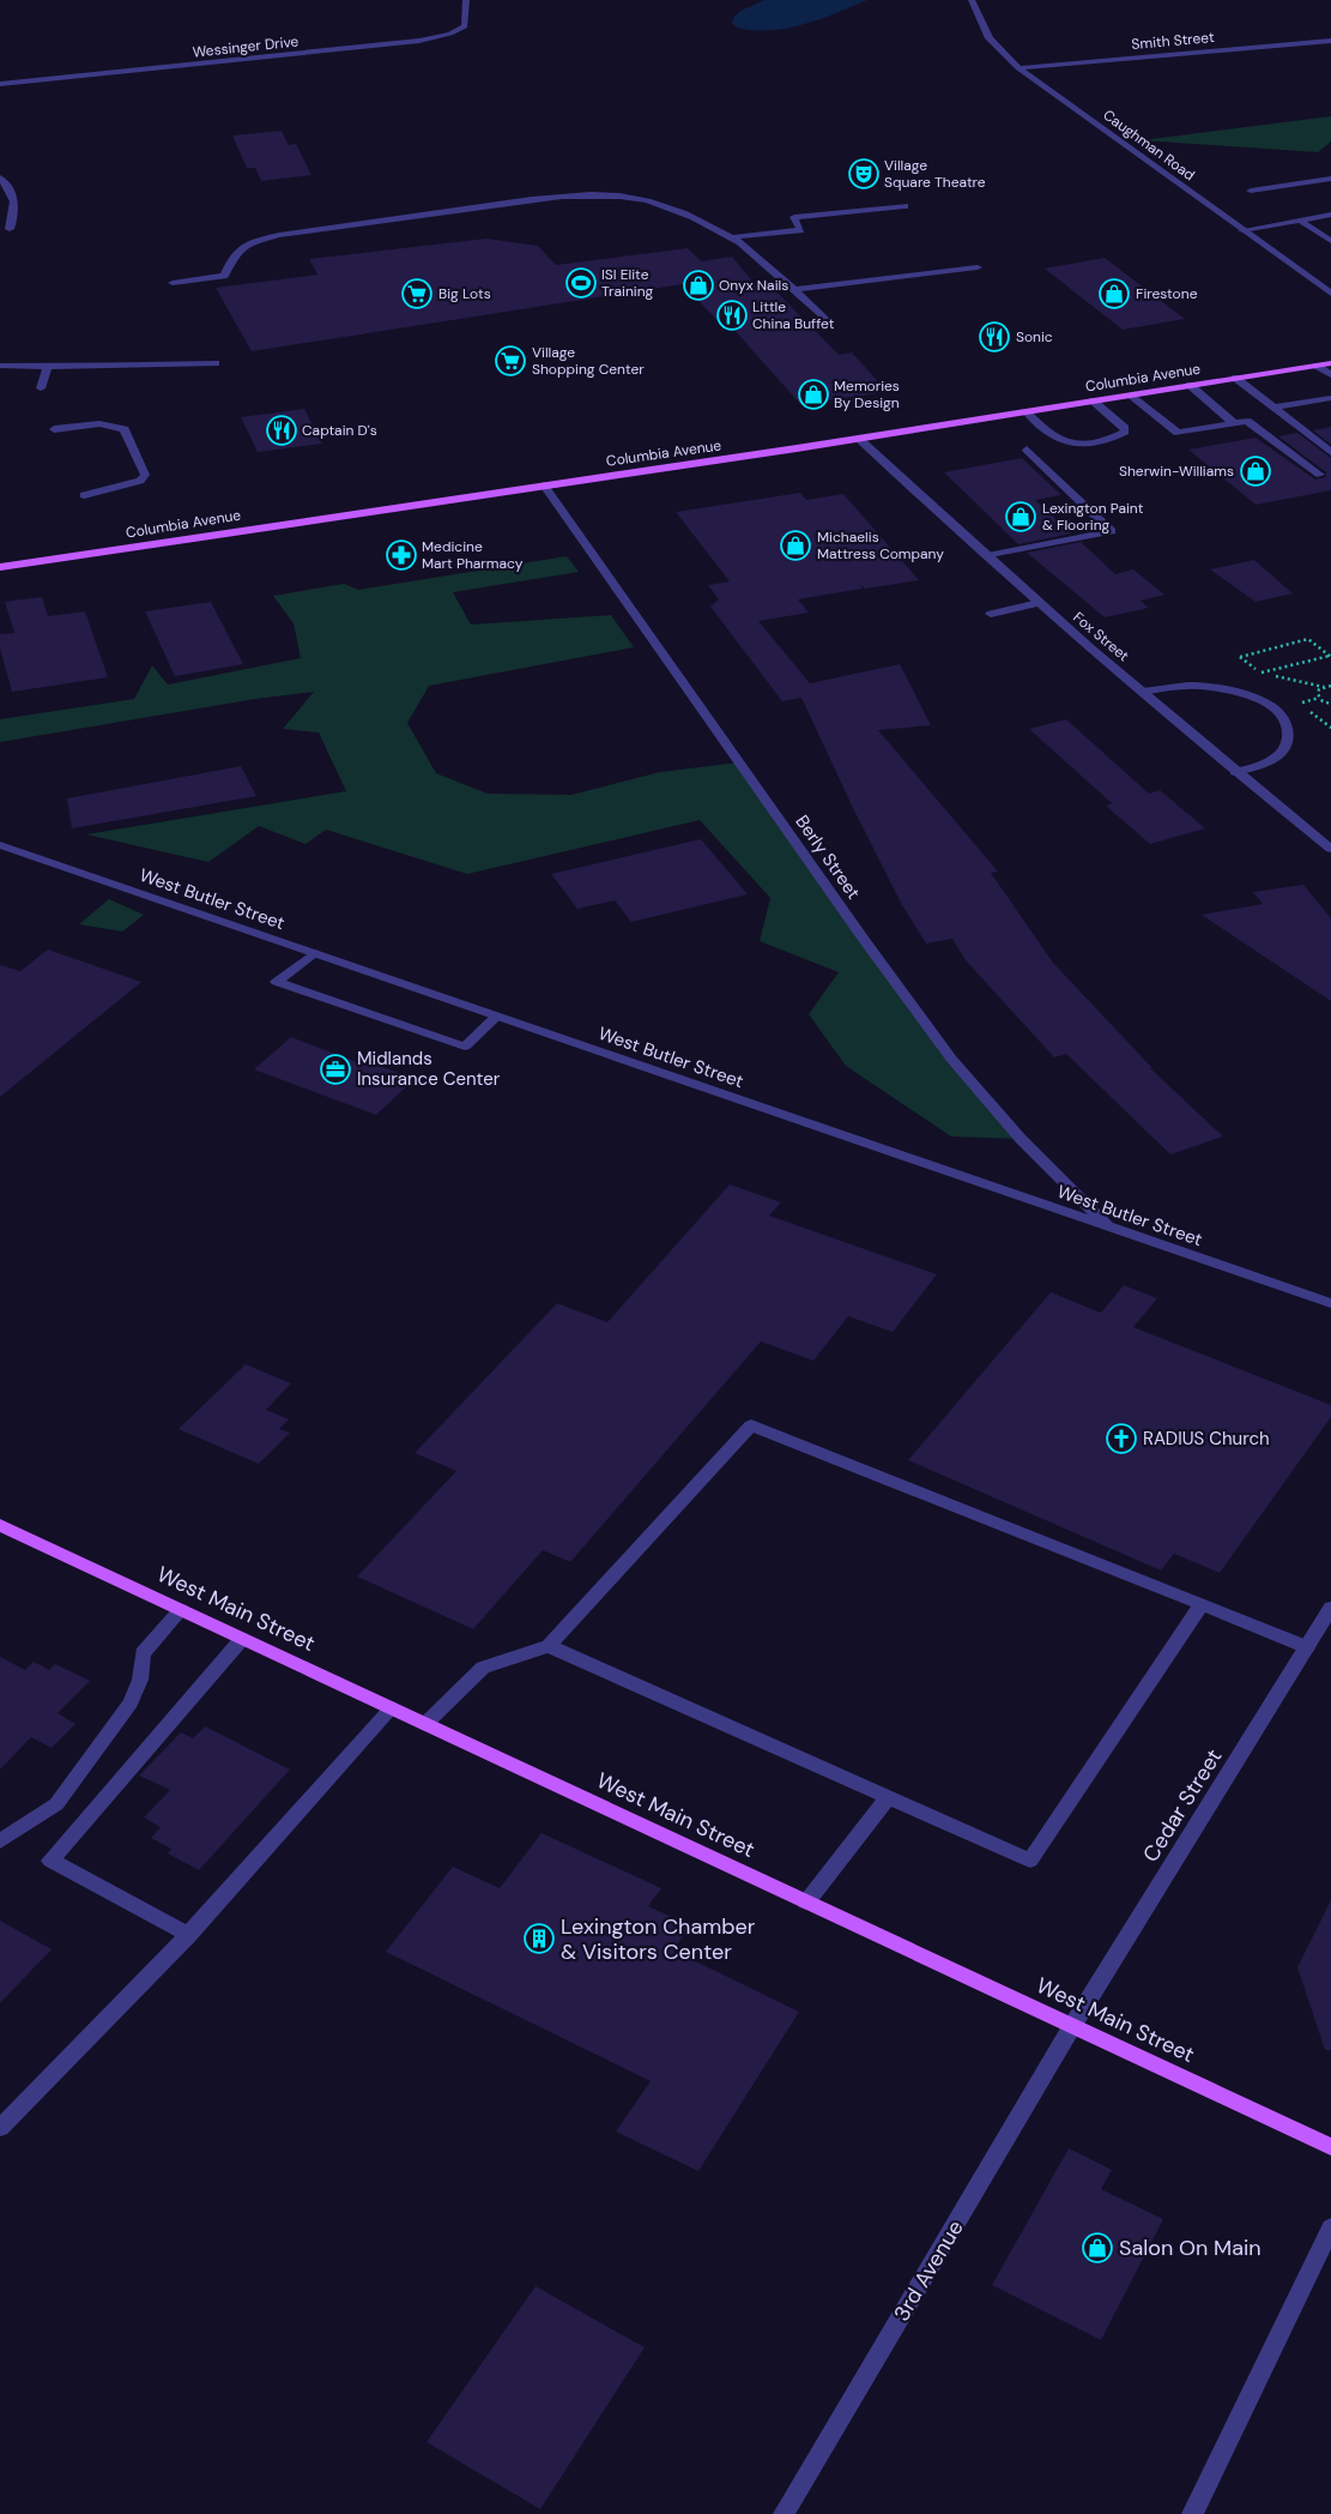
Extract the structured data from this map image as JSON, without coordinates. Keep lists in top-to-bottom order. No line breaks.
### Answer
{"streets":{"main road":["Columbia Avenue","West Main Street"],"street":["Smith Street","Wessinger Drive","Caughman Road","Fox Street","Berly Street","West Butler Street","Cedar Street","3rd Avenue"]},"crossings":[["Smith Street","Caughman Road"],["Columbia Avenue","Fox Street"],["Columbia Avenue","Berly Street"],["Berly Street","West Butler Street"],["West Main Street","Cedar Street"],["West Main Street","3rd Avenue"],["Cedar Street","3rd Avenue"]],"places":{"theatre":["Village Square Theatre"],"sports":["ISI Elite Training"],"shop":["Onyx Nails","Firestone","Memories By Design","Sherwin-Williams","Lexington Paint & Flooring","Michaelis Mattress Company","Salon On Main"],"supermarket":["Big Lots","Village Shopping Center"],"restaurant":["Little China Buffet","Sonic","Captain D's"],"pharmacy":["Medicine Mart Pharmacy"],"office":["Midlands Insurance Center"],"church":["RADIUS Church"],"building":["Lexington Chamber & Visitors Center"]}}
